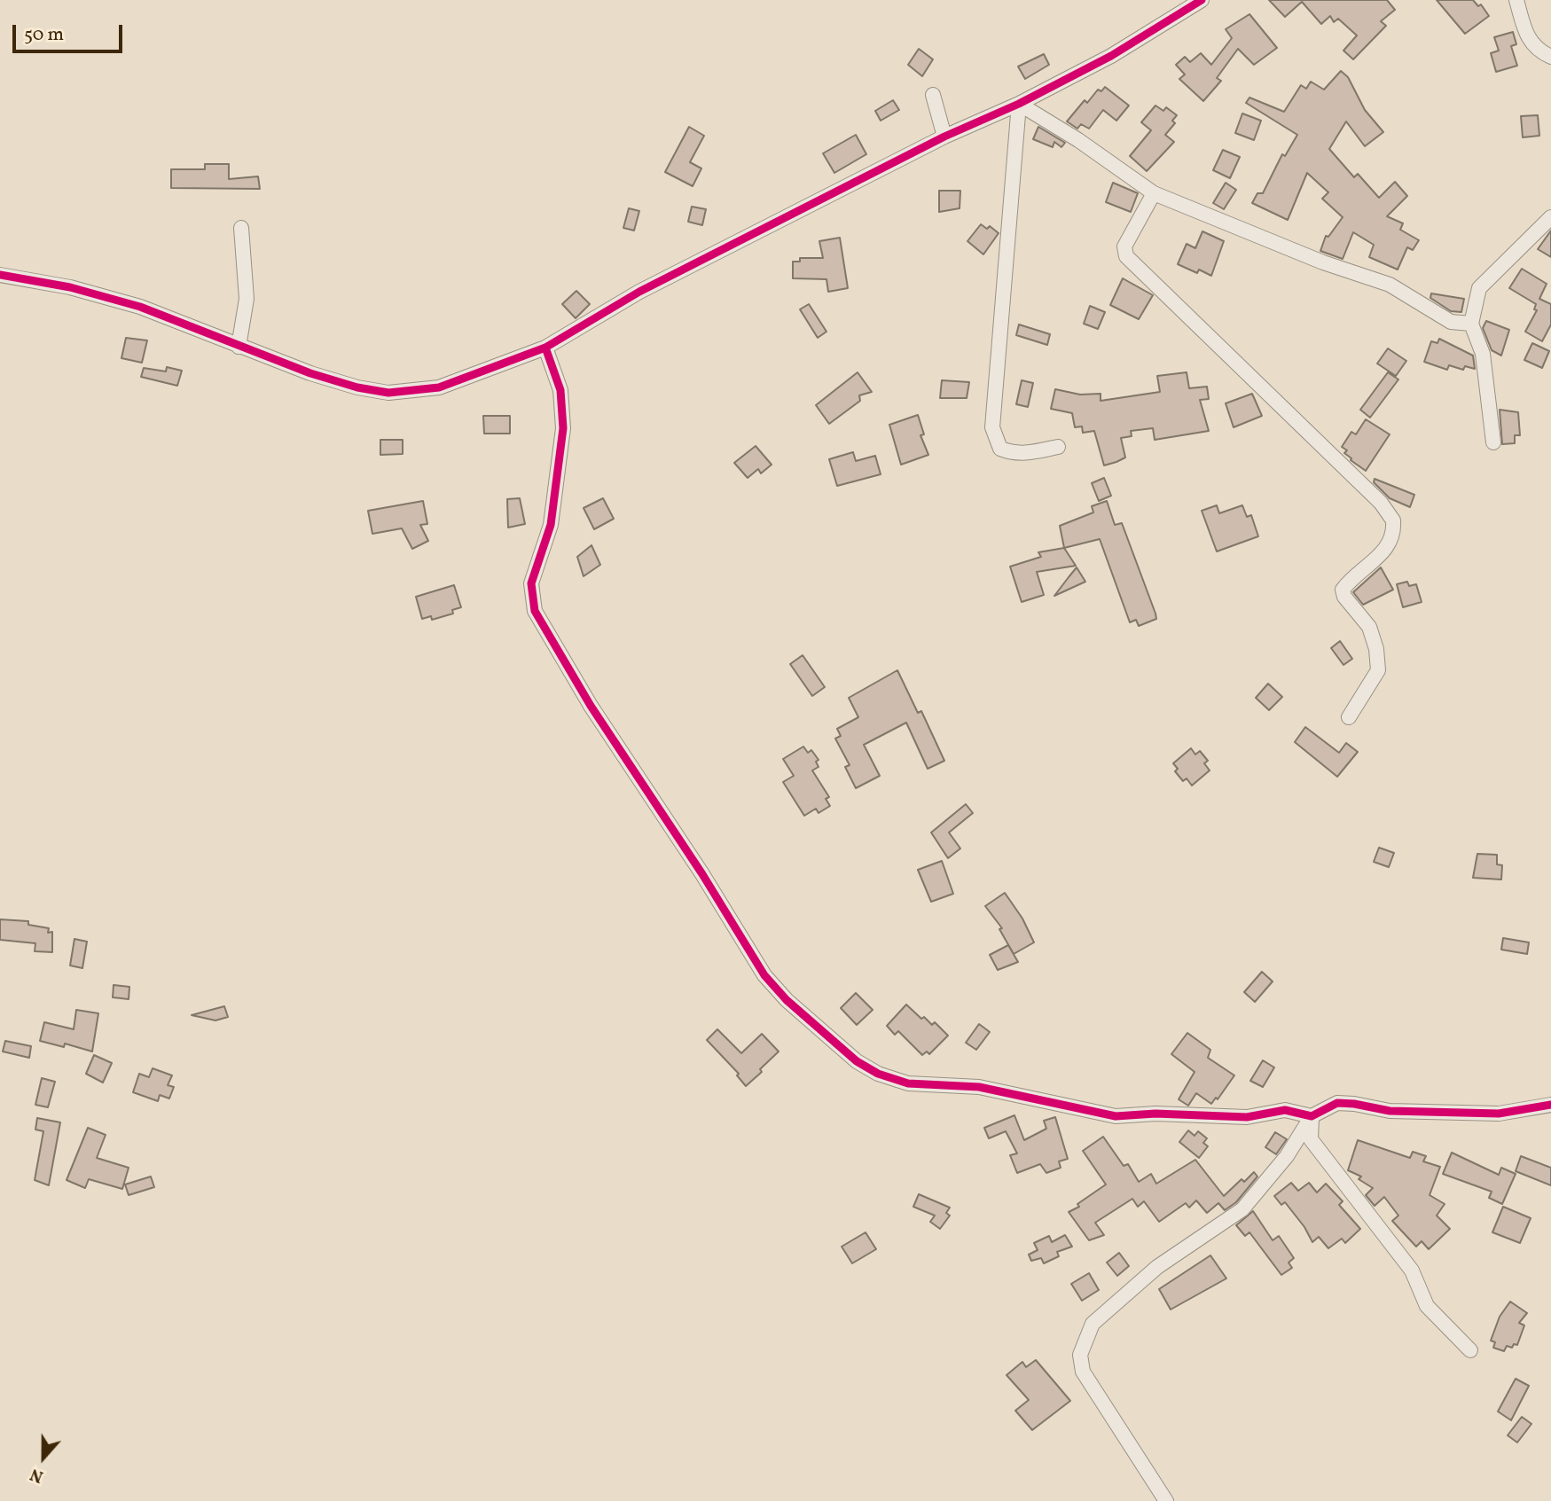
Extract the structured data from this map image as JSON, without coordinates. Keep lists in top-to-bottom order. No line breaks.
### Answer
{"scale_bar":"50 m","north":"bottom"}
